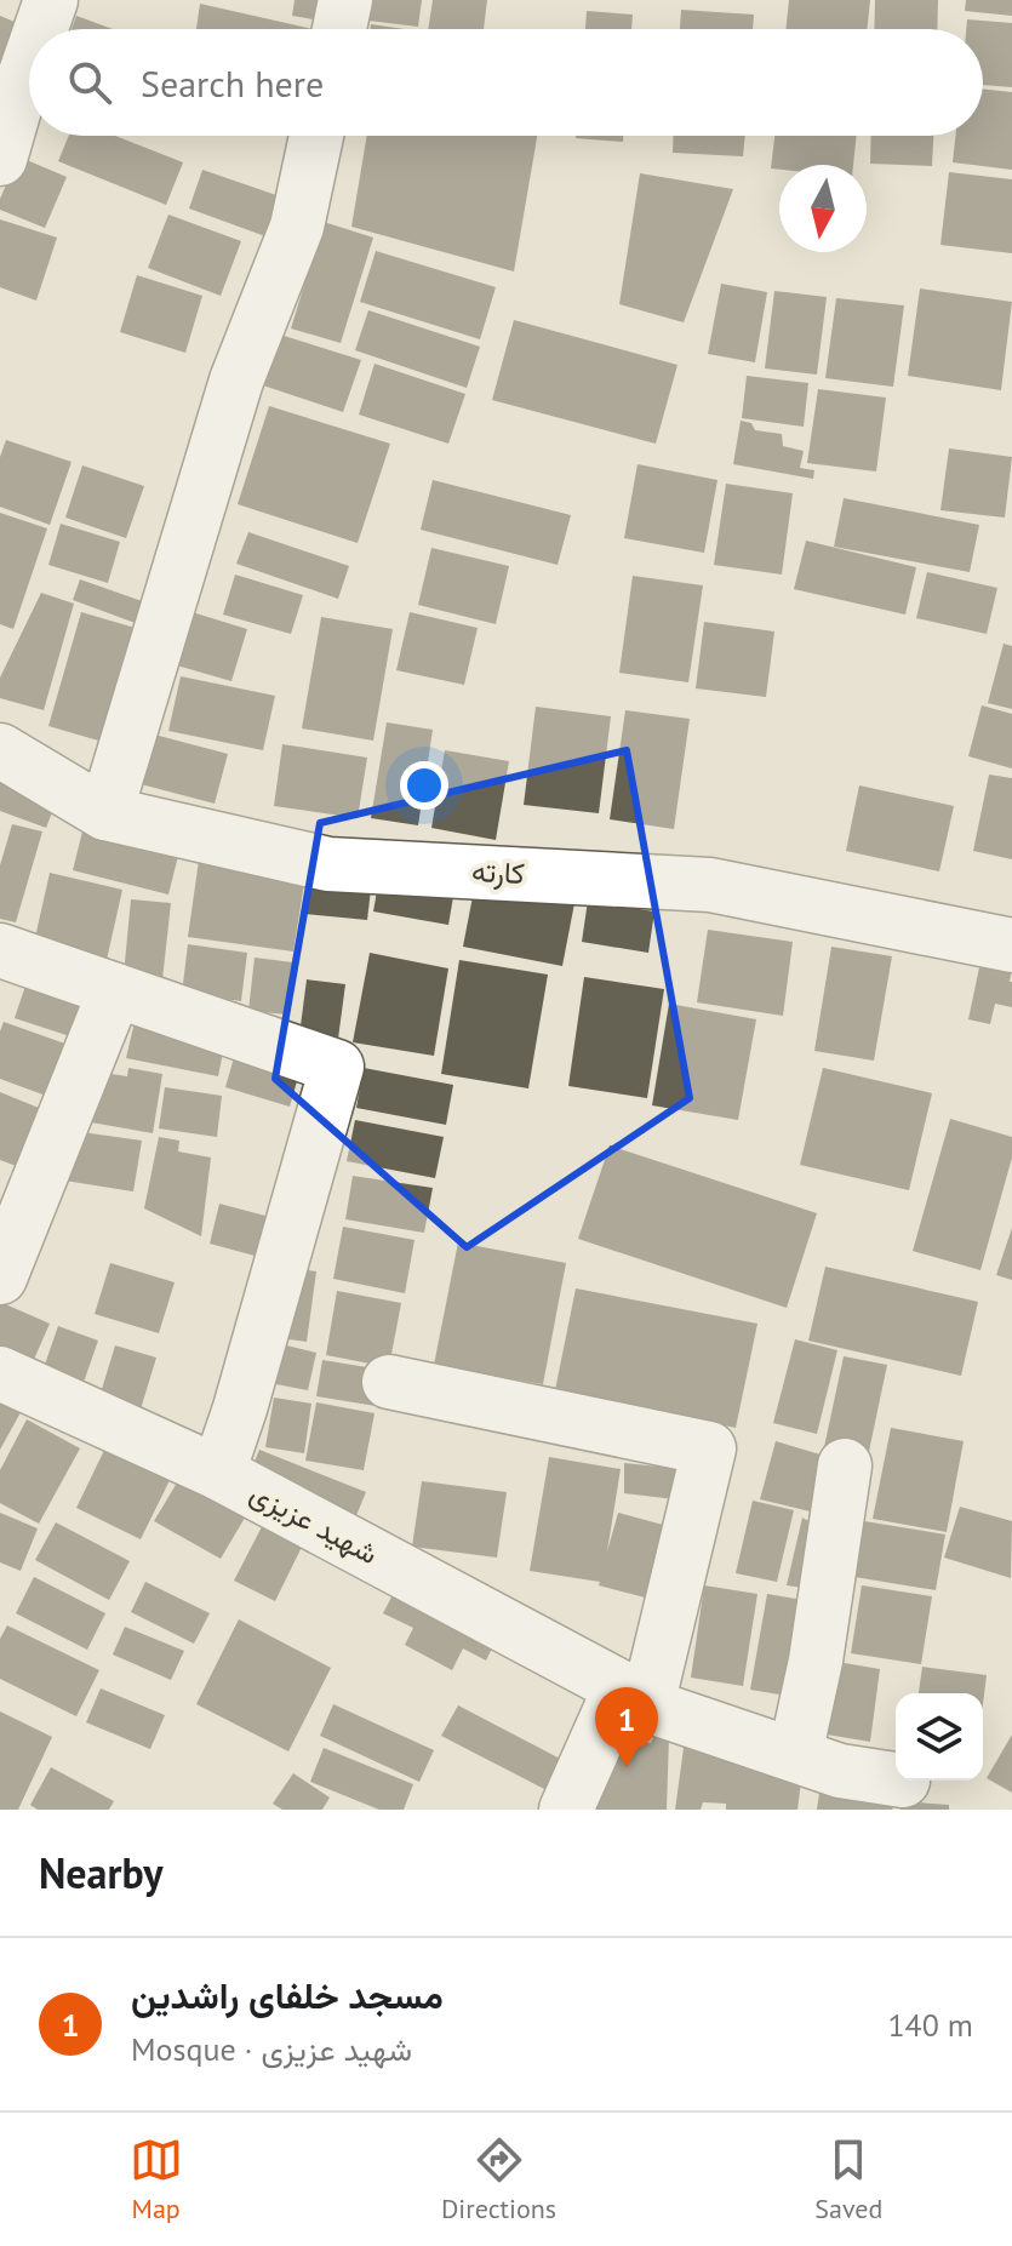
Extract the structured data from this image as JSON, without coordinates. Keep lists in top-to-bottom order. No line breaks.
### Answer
{"streets":{"street":["کارته","شهید عزیزی"]},"north":"bottom","page":{"search":"Search here","pins":"1","heading":"Nearby","list":[{"mark":"1","name":"مسجد خلفای راشدین","note":"Mosque · شهید عزیزی","value":"140 m"}],"nav":["Map","Directions","Saved"]}}
